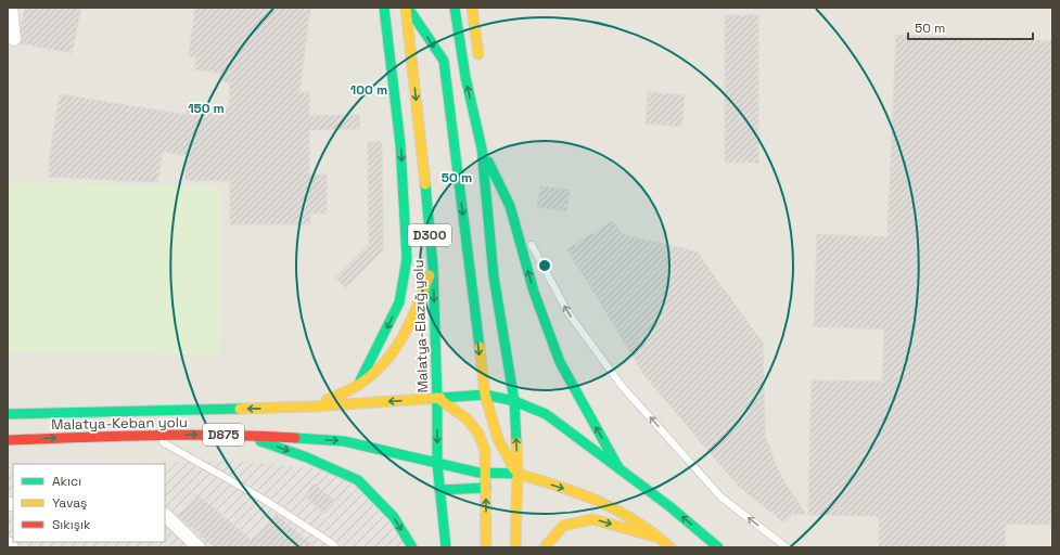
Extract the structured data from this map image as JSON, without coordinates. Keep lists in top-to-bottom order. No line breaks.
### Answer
{"streets":{"main road":["D300","Malatya-Elazığ yolu","Malatya-Keban yolu","D875"]},"crossings":[["D300","Malatya-Elazığ yolu"],["D300","Malatya-Keban yolu"],["Malatya-Elazığ yolu","Malatya-Keban yolu"]],"legend":["Akıcı","Yavaş","Sıkışık"],"scale_bar":"50 m","rings":["100 m","150 m","50 m"]}
